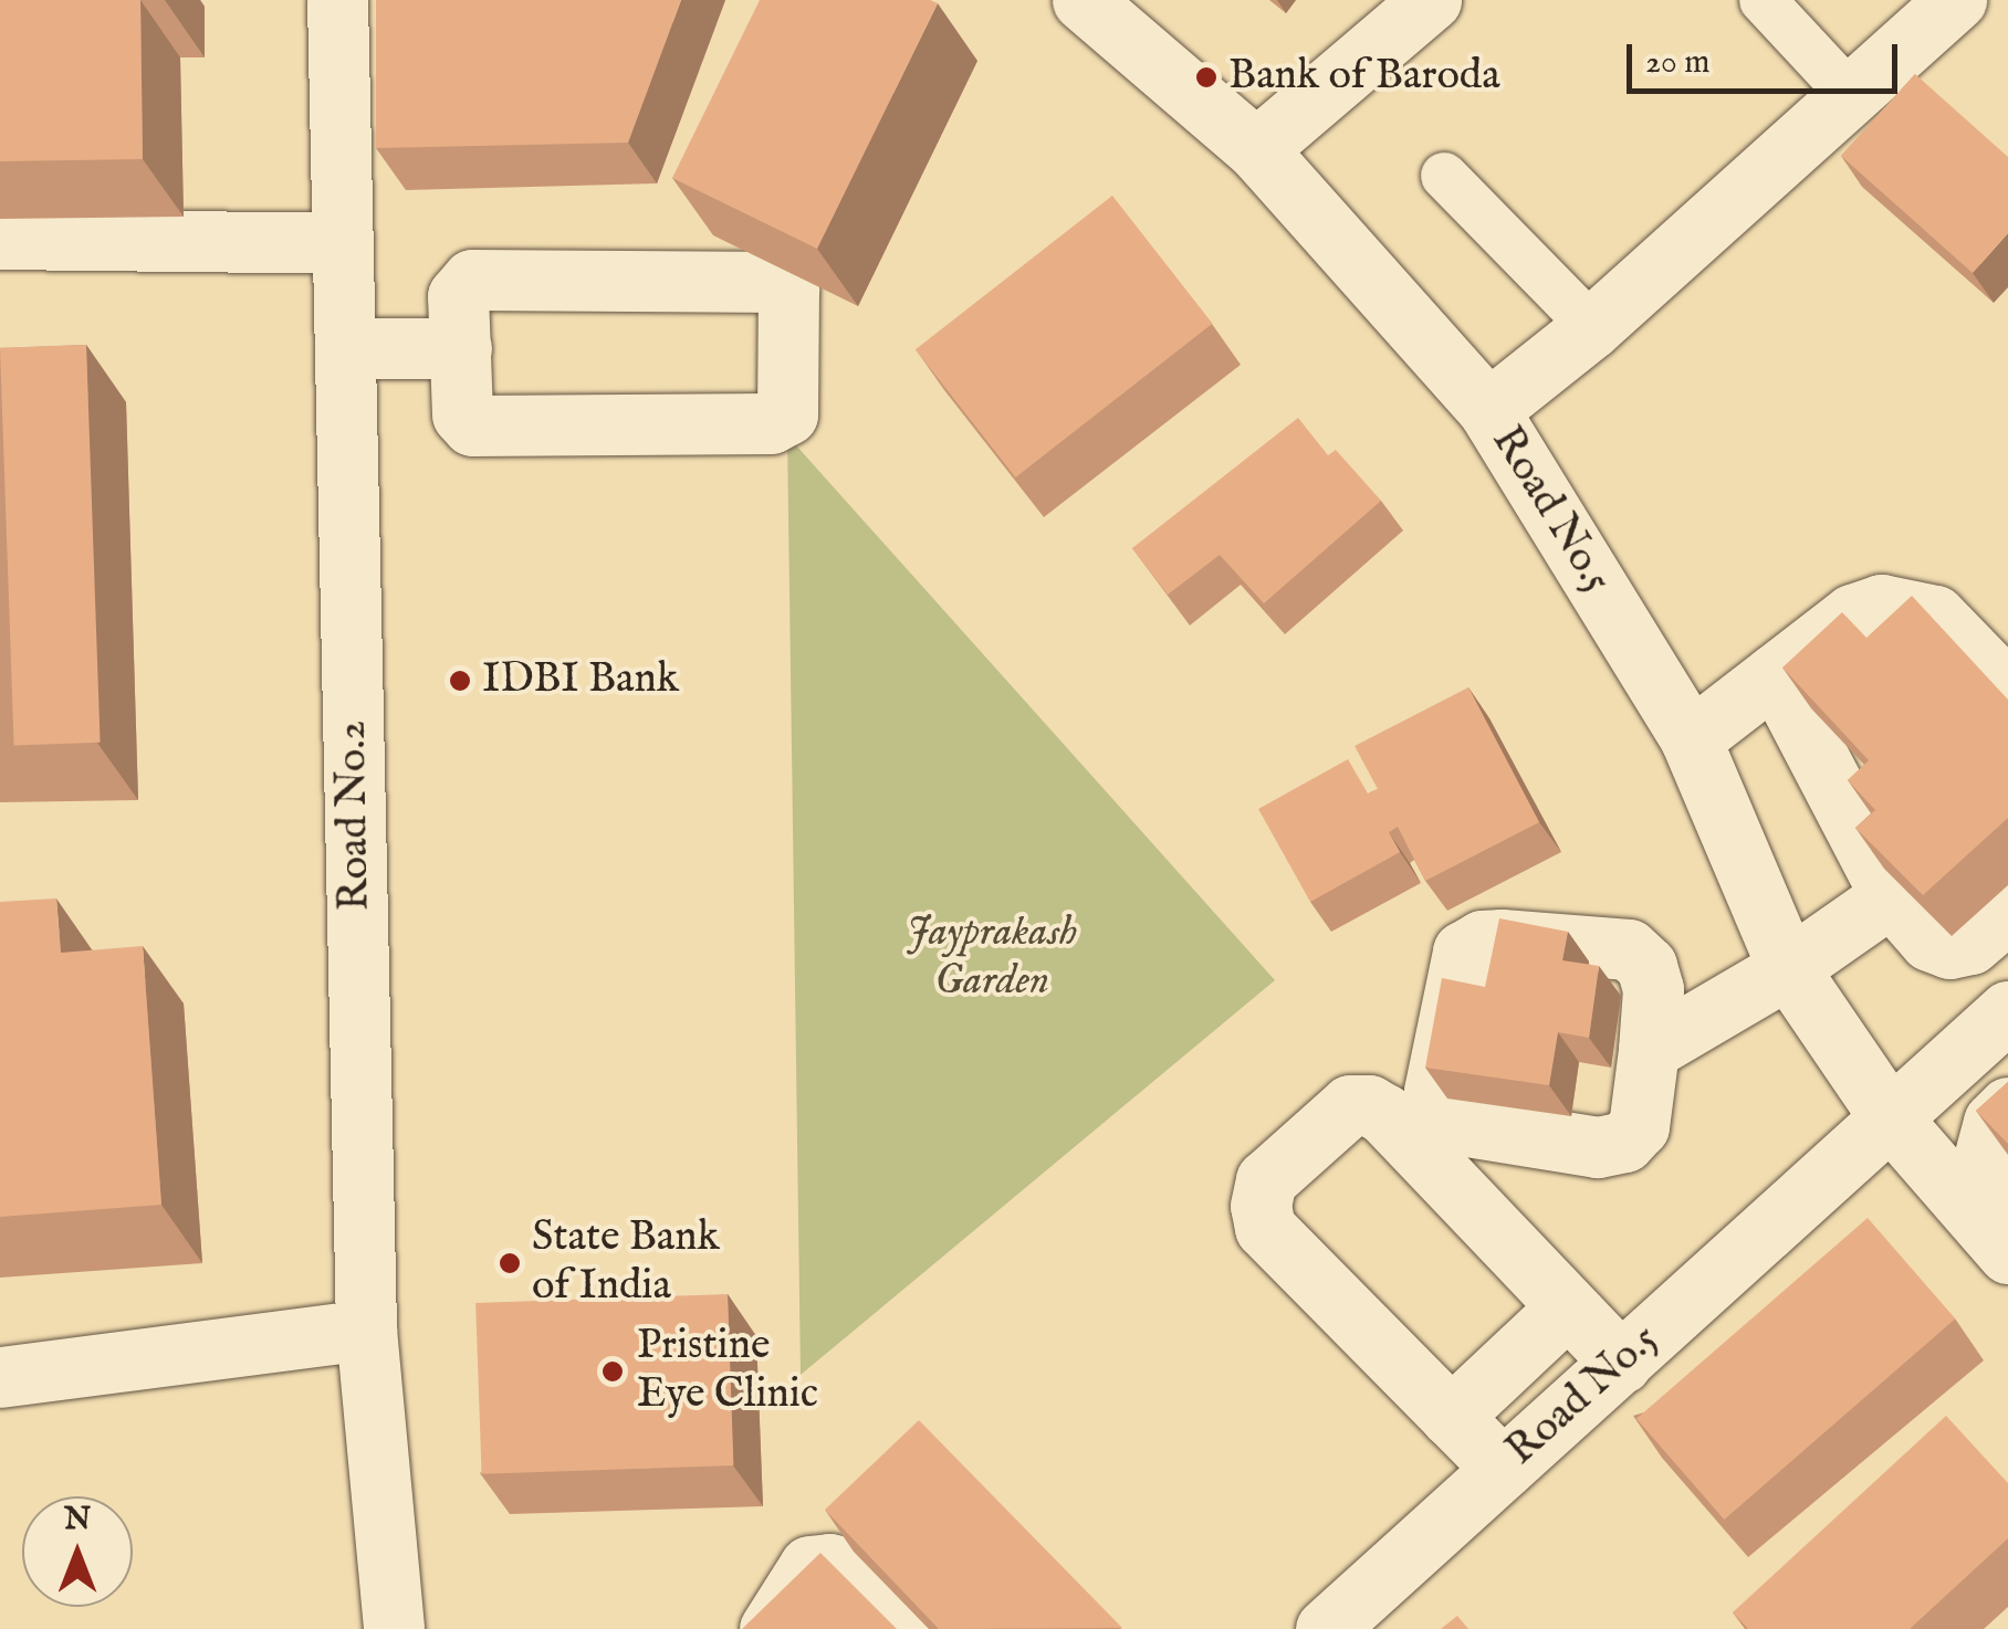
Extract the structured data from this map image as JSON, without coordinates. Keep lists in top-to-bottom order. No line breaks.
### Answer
{"streets":{"street":["Road No.5","Road No.2"]},"parks":["Jayprakash Garden"],"places":["Bank of Baroda","IDBI Bank","State Bank of India","Pristine Eye Clinic"],"scale_bar":"20 m","north":"top"}
